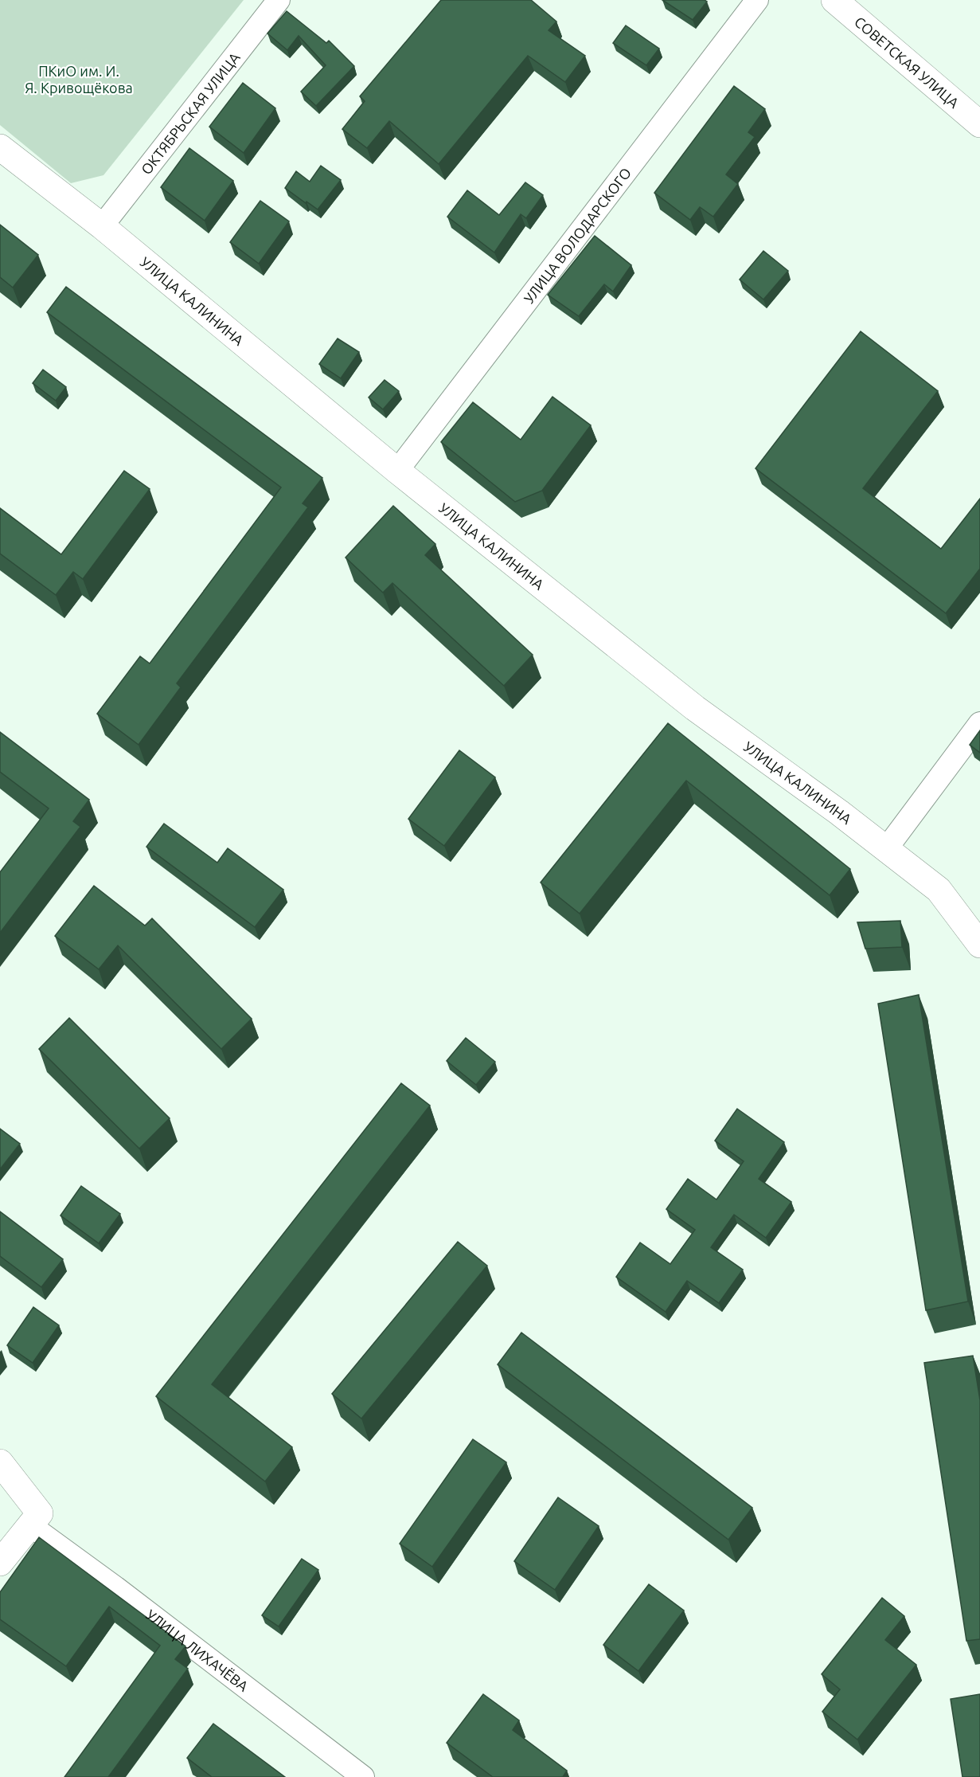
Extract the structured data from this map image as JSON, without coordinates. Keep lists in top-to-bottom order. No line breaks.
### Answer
{"streets":{"main road":["СОВЕТСКАЯ УЛИЦА","УЛИЦА КАЛИНИНА","УЛИЦА ЛИХАЧЁВА"],"street":["ОКТЯБРЬСКАЯ УЛИЦА","УЛИЦА ВОЛОДАРСКОГО"]},"crossings":[["ОКТЯБРЬСКАЯ УЛИЦА","УЛИЦА КАЛИНИНА"],["УЛИЦА ВОЛОДАРСКОГО","УЛИЦА КАЛИНИНА"]],"parks":["ПКиО им. И. Я. Кривощёкова"]}
